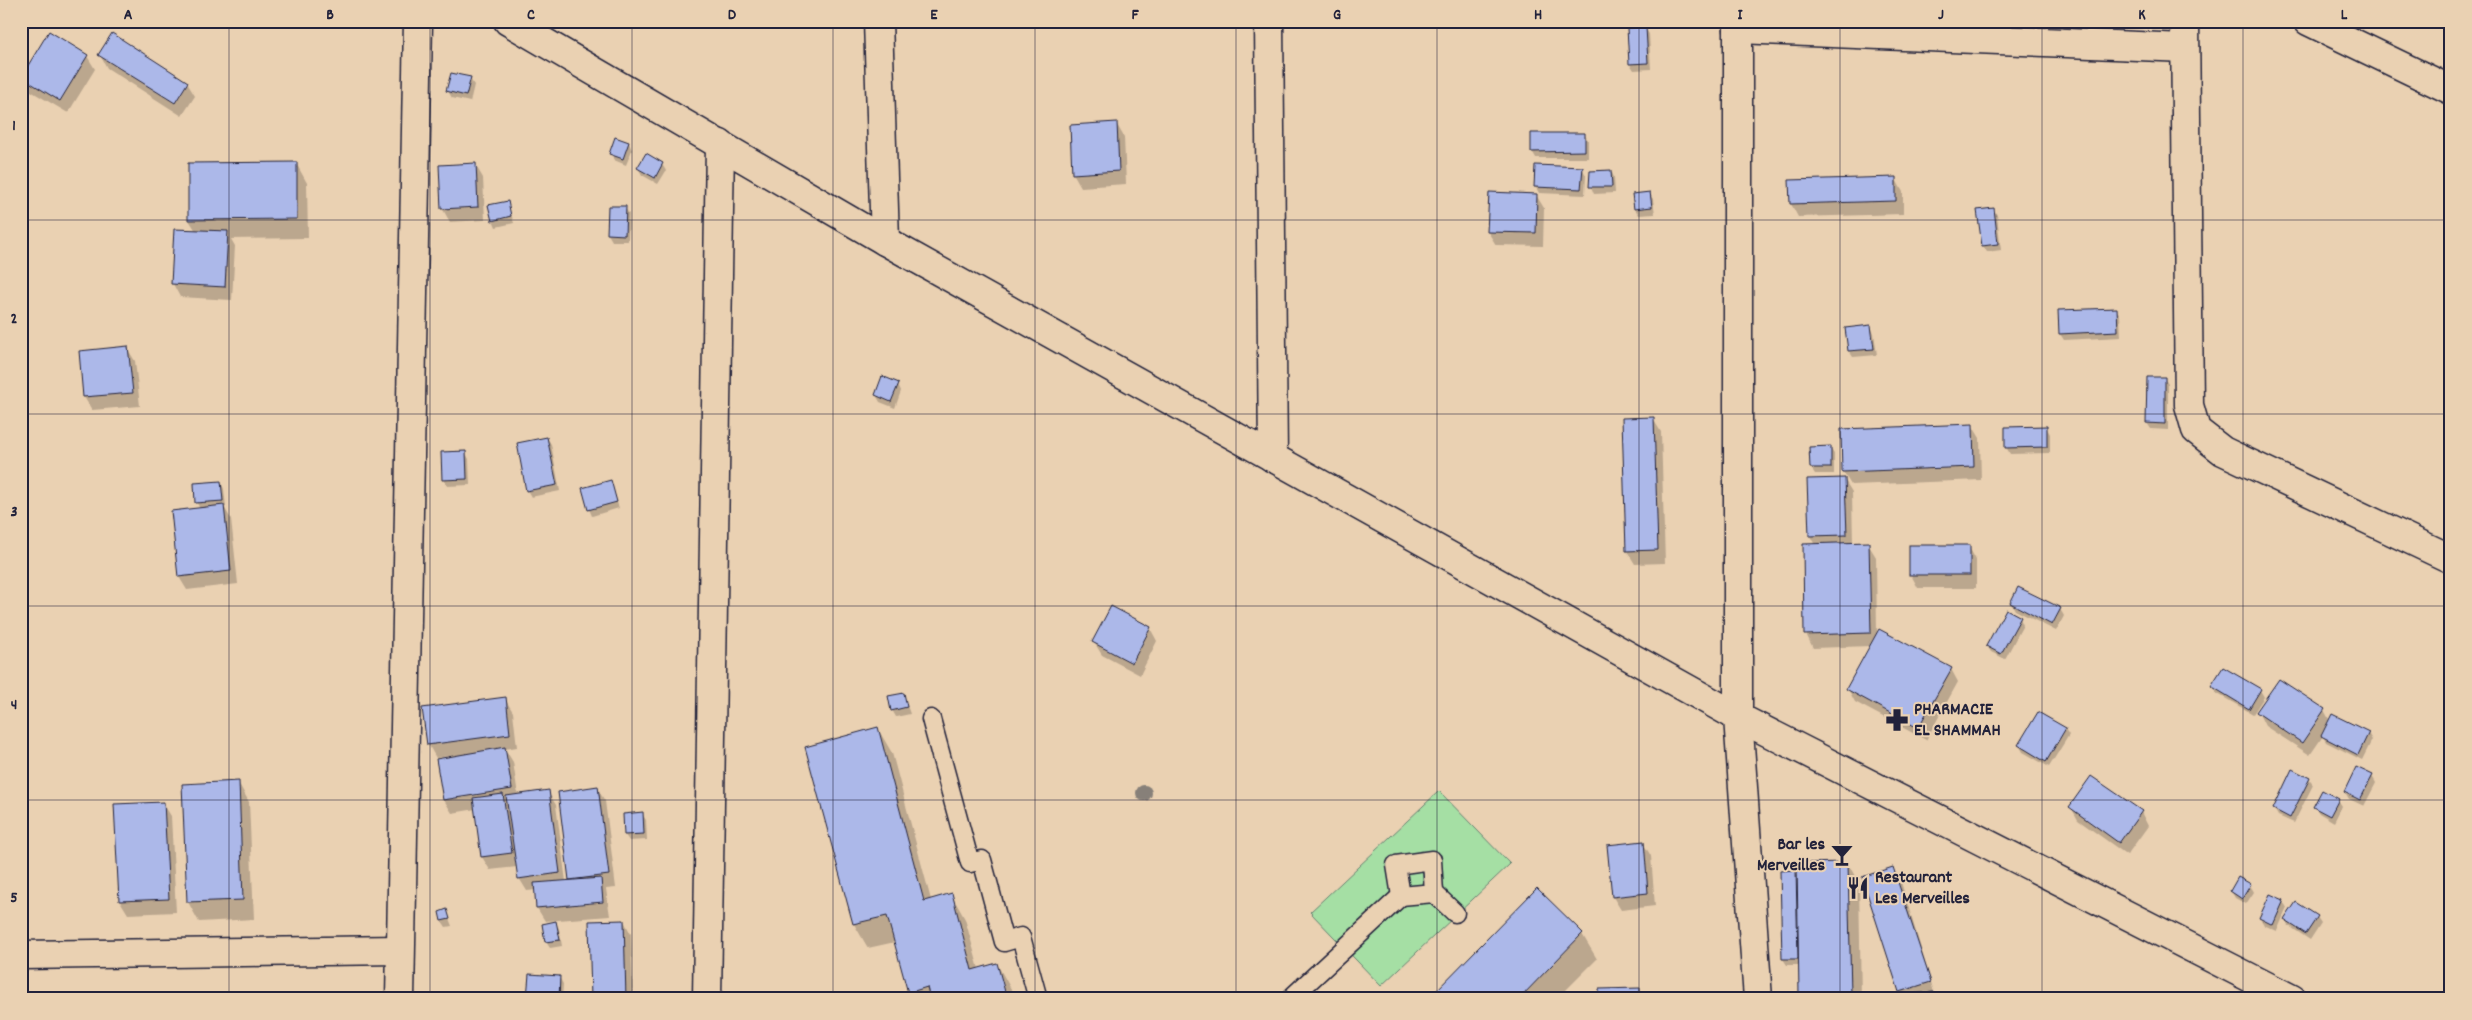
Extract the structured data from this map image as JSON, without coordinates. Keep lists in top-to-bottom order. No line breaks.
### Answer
{"places":{"pharmacy":["PHARMACIE EL SHAMMAH"],"bar":["Bar les Merveilles"],"restaurant":["Restaurant Les Merveilles"]},"grid":{"columns":["A","B","C","D","E","F","G","H","I","J","K","L"],"rows":["1","2","3","4","5"]}}
